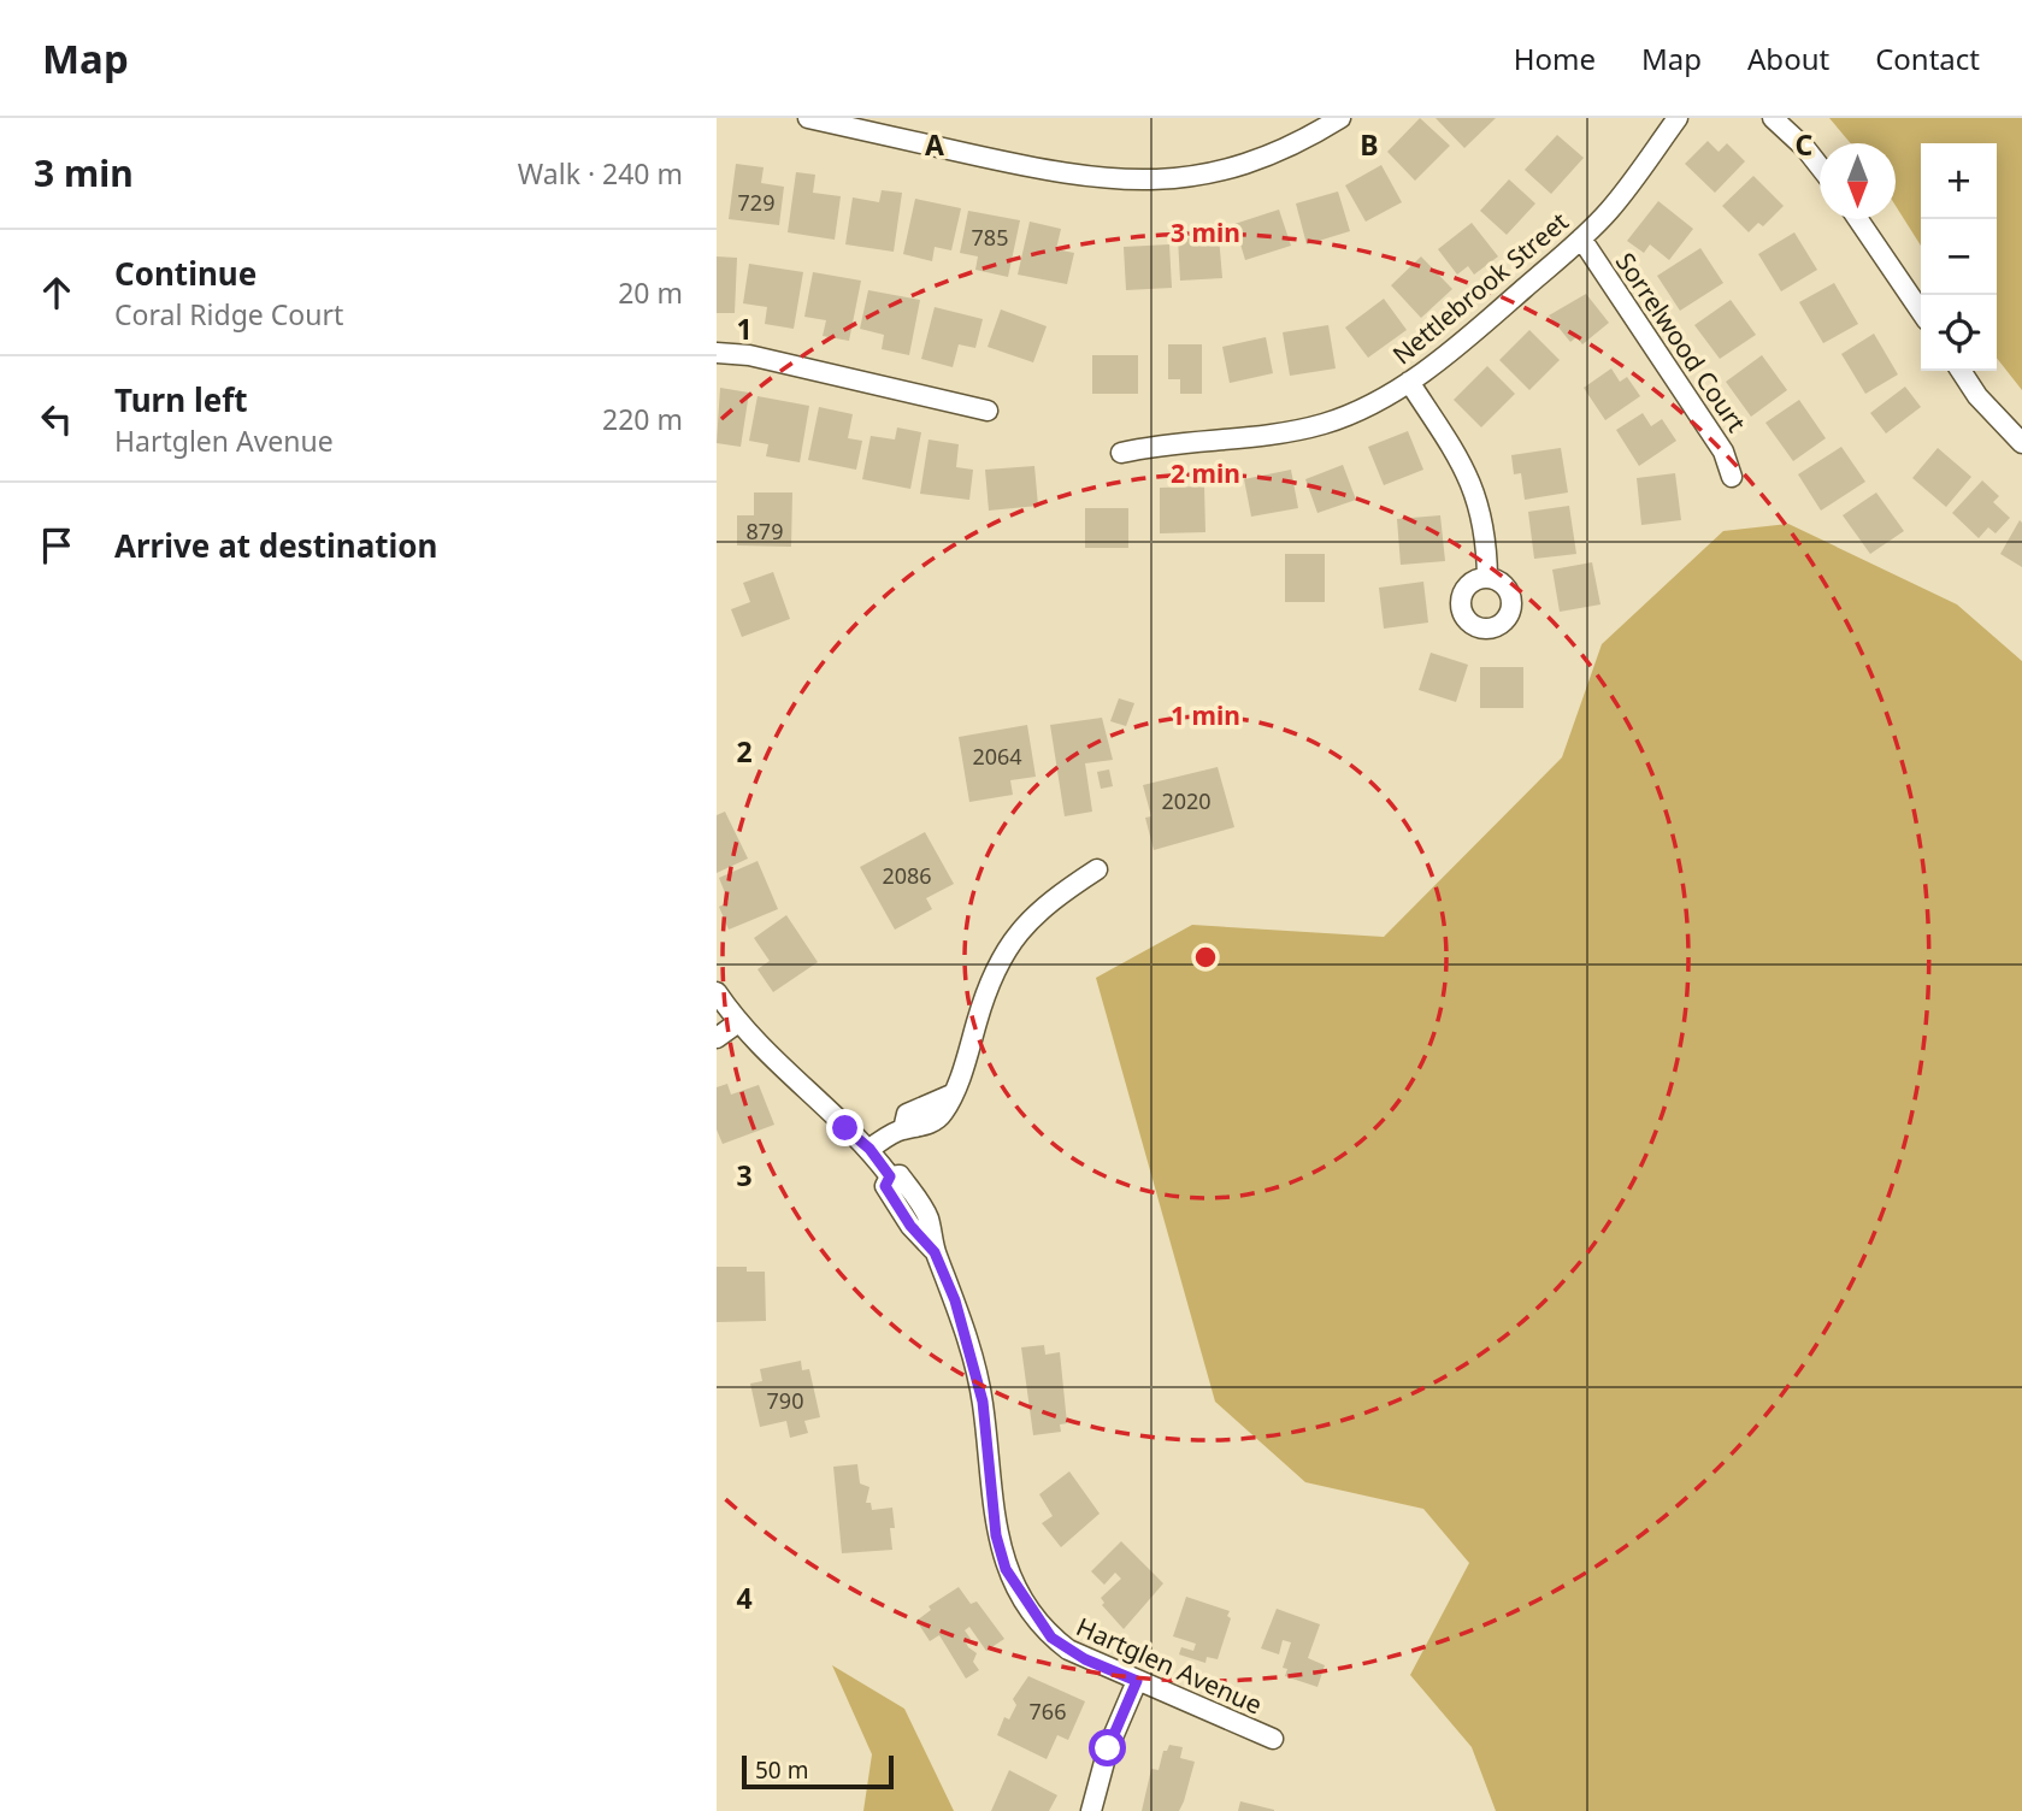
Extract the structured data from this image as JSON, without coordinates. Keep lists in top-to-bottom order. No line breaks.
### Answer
{"streets":{"street":["Nettlebrook Street","Sorrelwood Court","Hartglen Avenue"]},"crossings":[["Nettlebrook Street","Sorrelwood Court"]],"house_numbers":["729","785","879","2064","2020","2086","790","766"],"scale_bar":"50 m","north":"bottom","page":{"header":"Map","nav":["Home","Map","About","Contact"],"heading":["3 min","Walk · 240 m"],"map_buttons":["+","−"],"list":[["Continue","Coral Ridge Court","20 m"],["Turn left","Hartglen Avenue","220 m"],"Arrive at destination"],"scale":"50 m"},"grid":{"columns":["A","B","C"],"rows":["1","2","3","4"]},"rings":["3 min","2 min","1 min"]}
